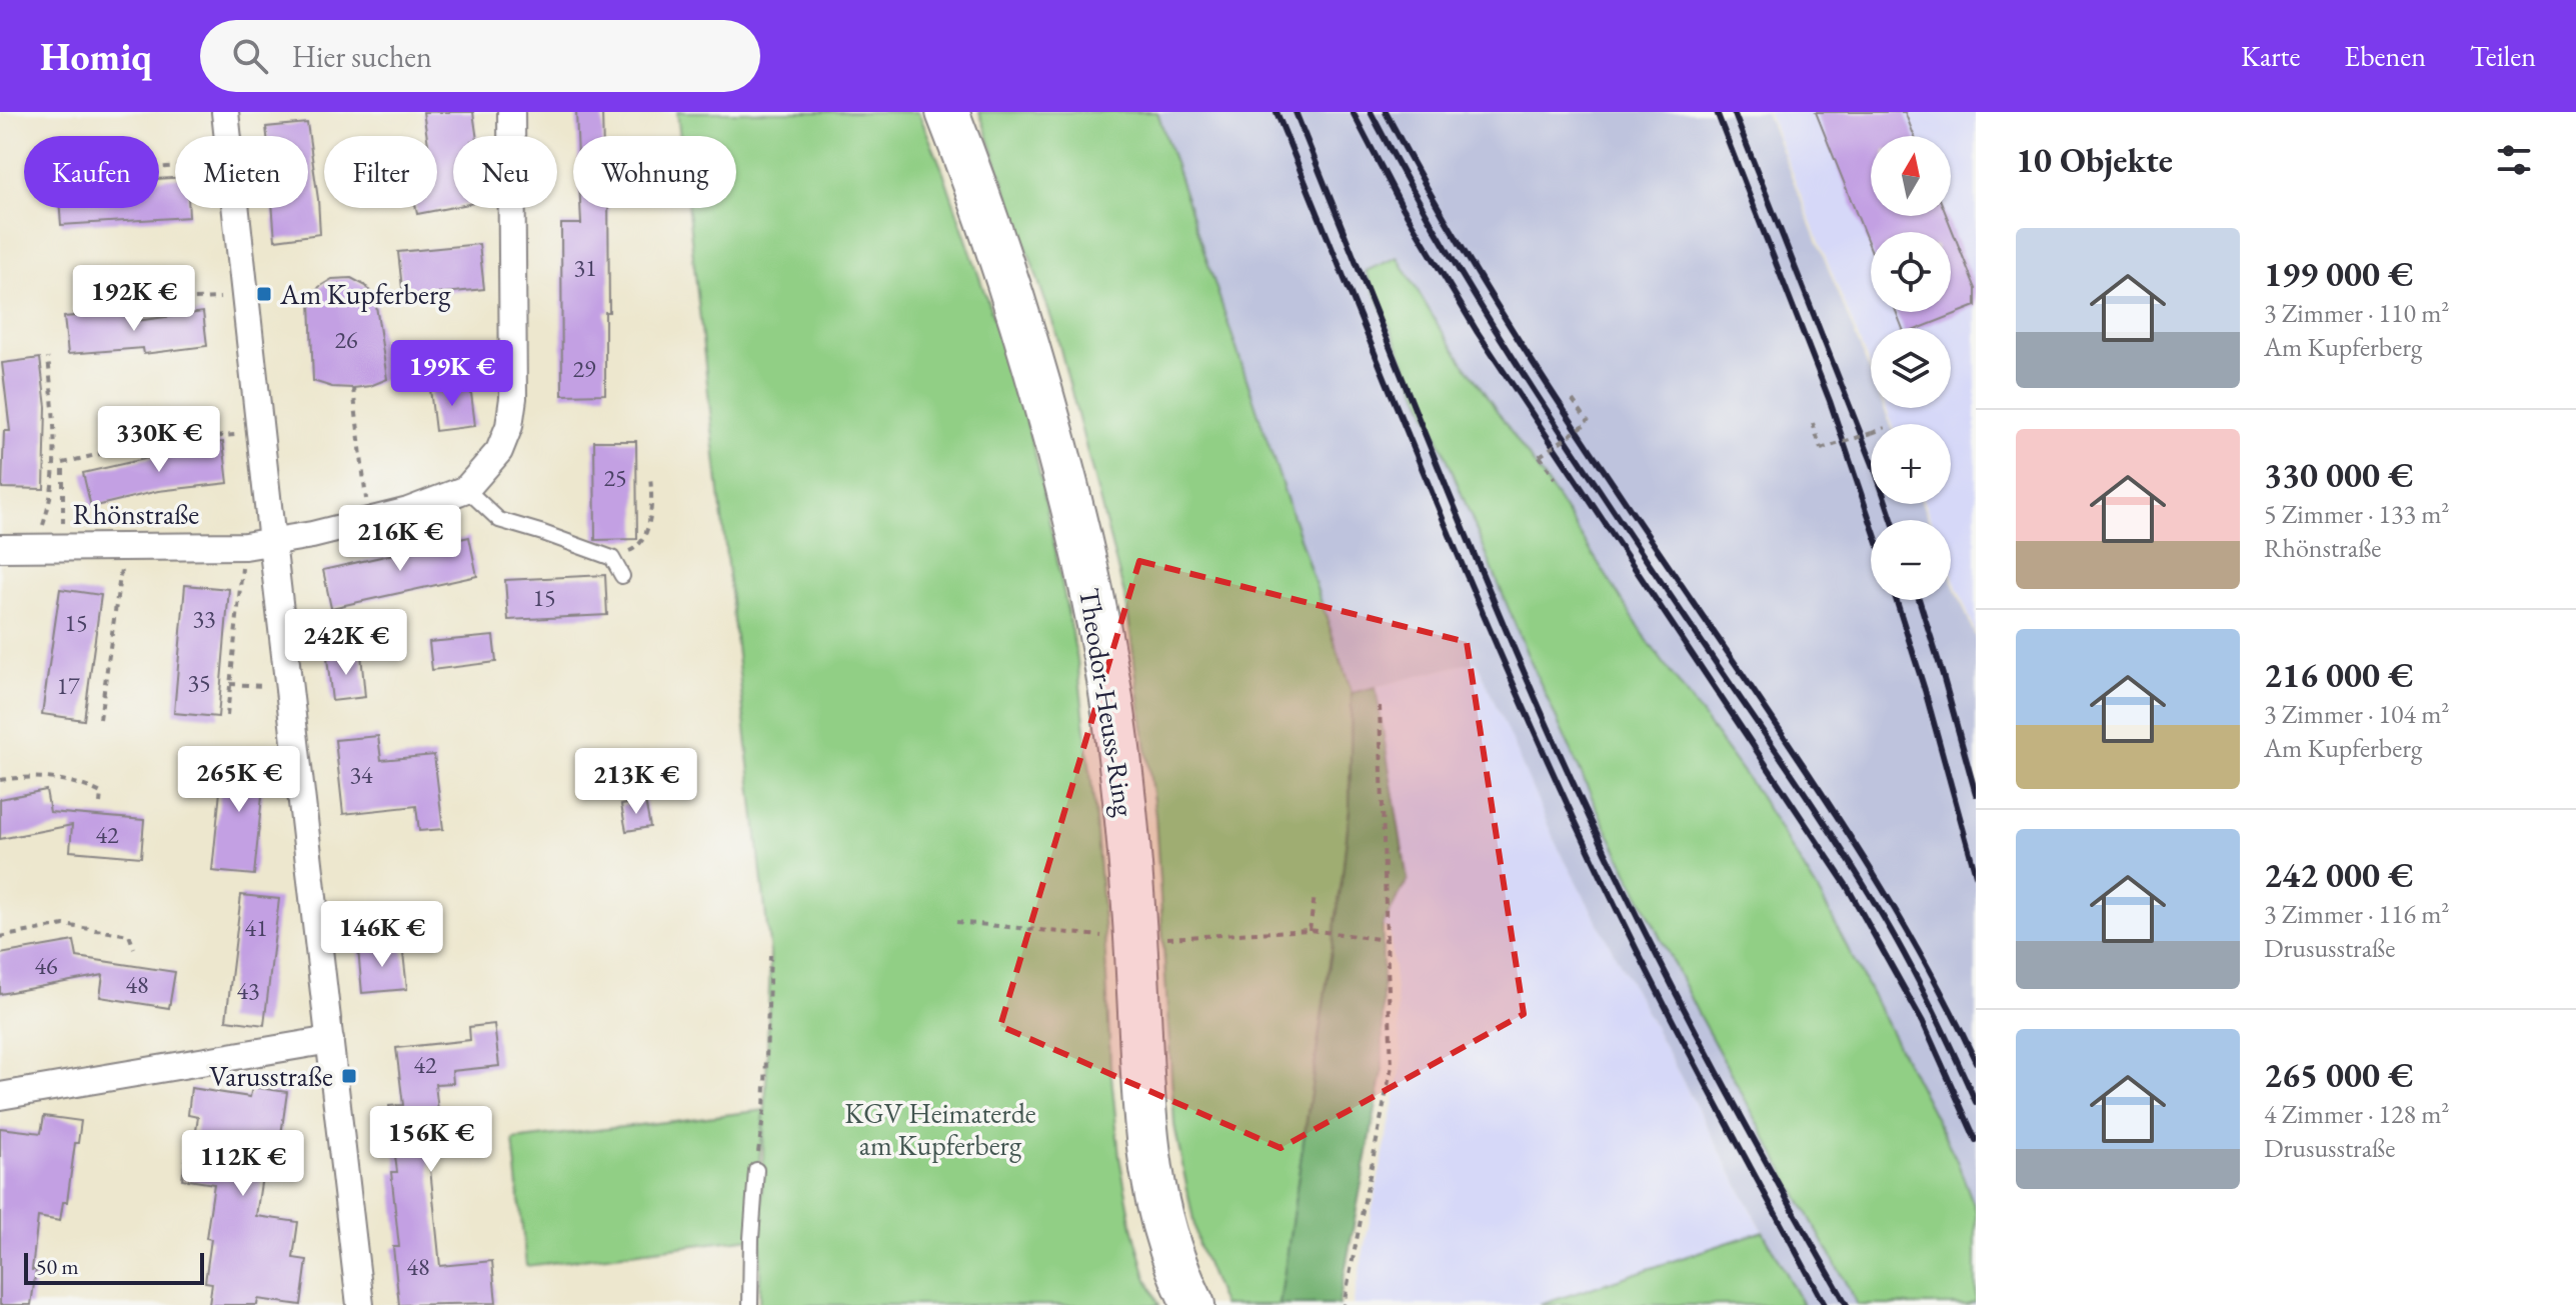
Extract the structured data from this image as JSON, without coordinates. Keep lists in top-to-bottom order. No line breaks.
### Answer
{"streets":{"main road":["Theodor-Heuss-Ring"],"street":["Rhönstraße"]},"parks":["KGV Heimaterde am Kupferberg"],"places":{"transit":["Am Kupferberg","Varusstraße"]},"house_numbers":["31","26","29","25","15","33","15","35","17","34","42","41","46","48","43","42","48"],"scale_bar":"50 m","north":"top","page":{"header":"Homiq","search":"Hier suchen","nav":["Karte","Ebenen","Teilen"],"heading":"10 Objekte","map_buttons":["+","−"],"chip":["Kaufen","Mieten","Filter","Neu","Wohnung"],"list":[{"name":"199 000 €","note":"3 Zimmer · 110 m² · Am Kupferberg"},{"name":"330 000 €","note":"5 Zimmer · 133 m² · Rhönstraße"},{"name":"216 000 €","note":"3 Zimmer · 104 m² · Am Kupferberg"},{"name":"242 000 €","note":"3 Zimmer · 116 m² · Drususstraße"},{"name":"265 000 €","note":"4 Zimmer · 128 m² · Drususstraße"}],"price":["192K €","199K €","330K €","216K €","242K €","265K €","213K €","146K €","156K €","112K €"],"scale":"50 m"}}
